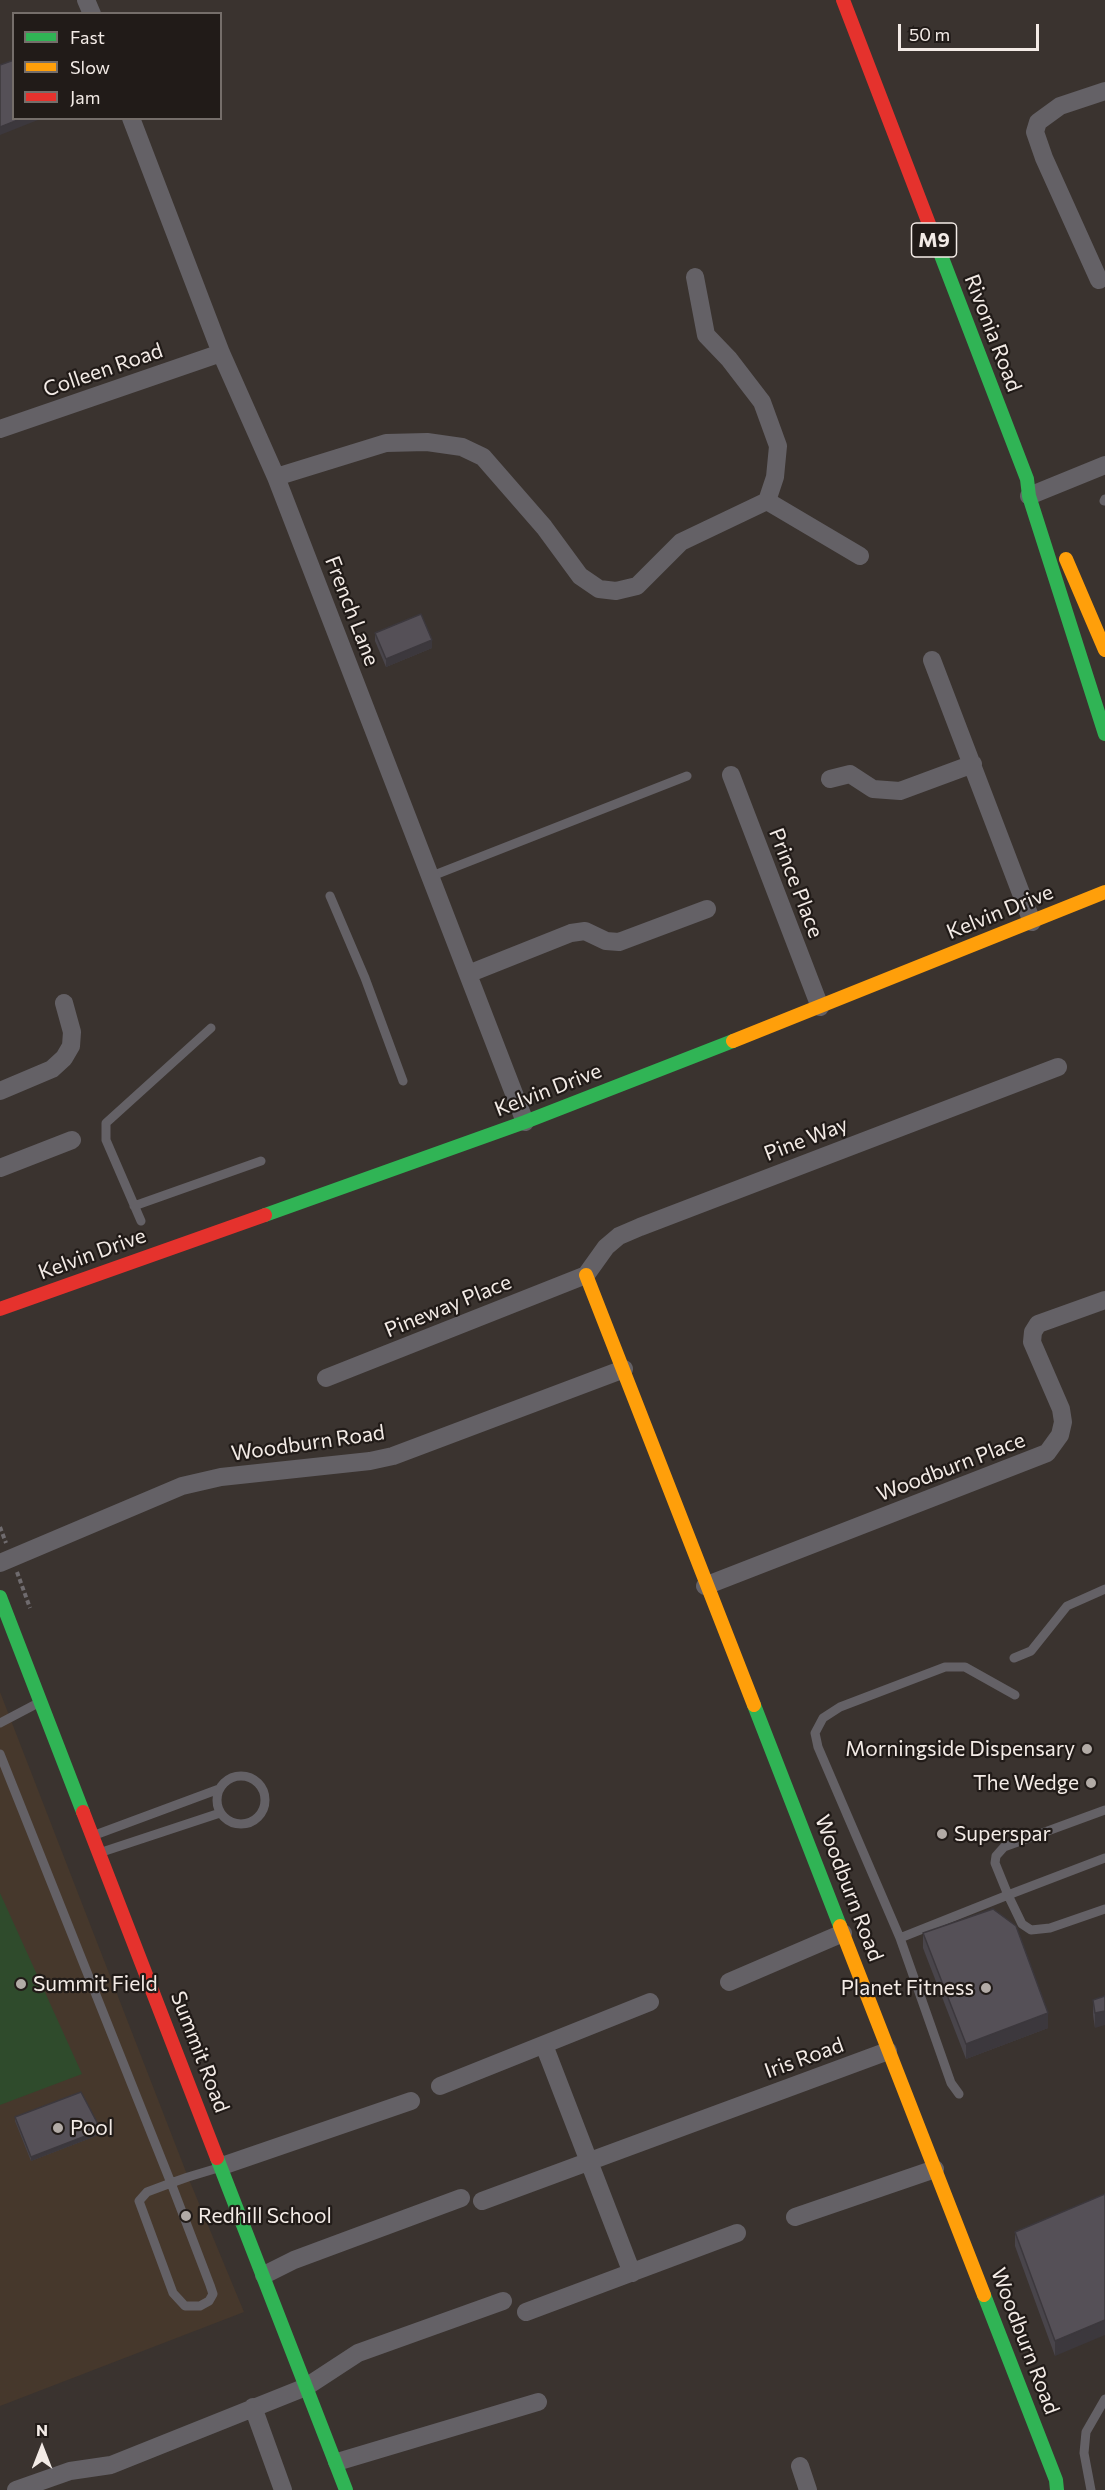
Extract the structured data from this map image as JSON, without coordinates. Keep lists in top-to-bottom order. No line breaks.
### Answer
{"streets":{"main road":["M9","Rivonia Road","Kelvin Drive","Woodburn Road","Summit Road"],"street":["Colleen Road","French Lane","Prince Place","Pine Way","Pineway Place","Woodburn Place","Iris Road"]},"crossings":[["Colleen Road","French Lane"],["French Lane","Kelvin Drive"],["Prince Place","Kelvin Drive"],["Pine Way","Pineway Place"],["Pine Way","Woodburn Road"],["Pineway Place","Woodburn Road"],["Woodburn Road","Woodburn Place"],["Woodburn Road","Iris Road"]],"places":["Morningside Dispensary","The Wedge","Superspar","Summit Field","Planet Fitness","Pool","Redhill School"],"legend":["Fast","Slow","Jam"],"scale_bar":"50 m","north":"top"}
